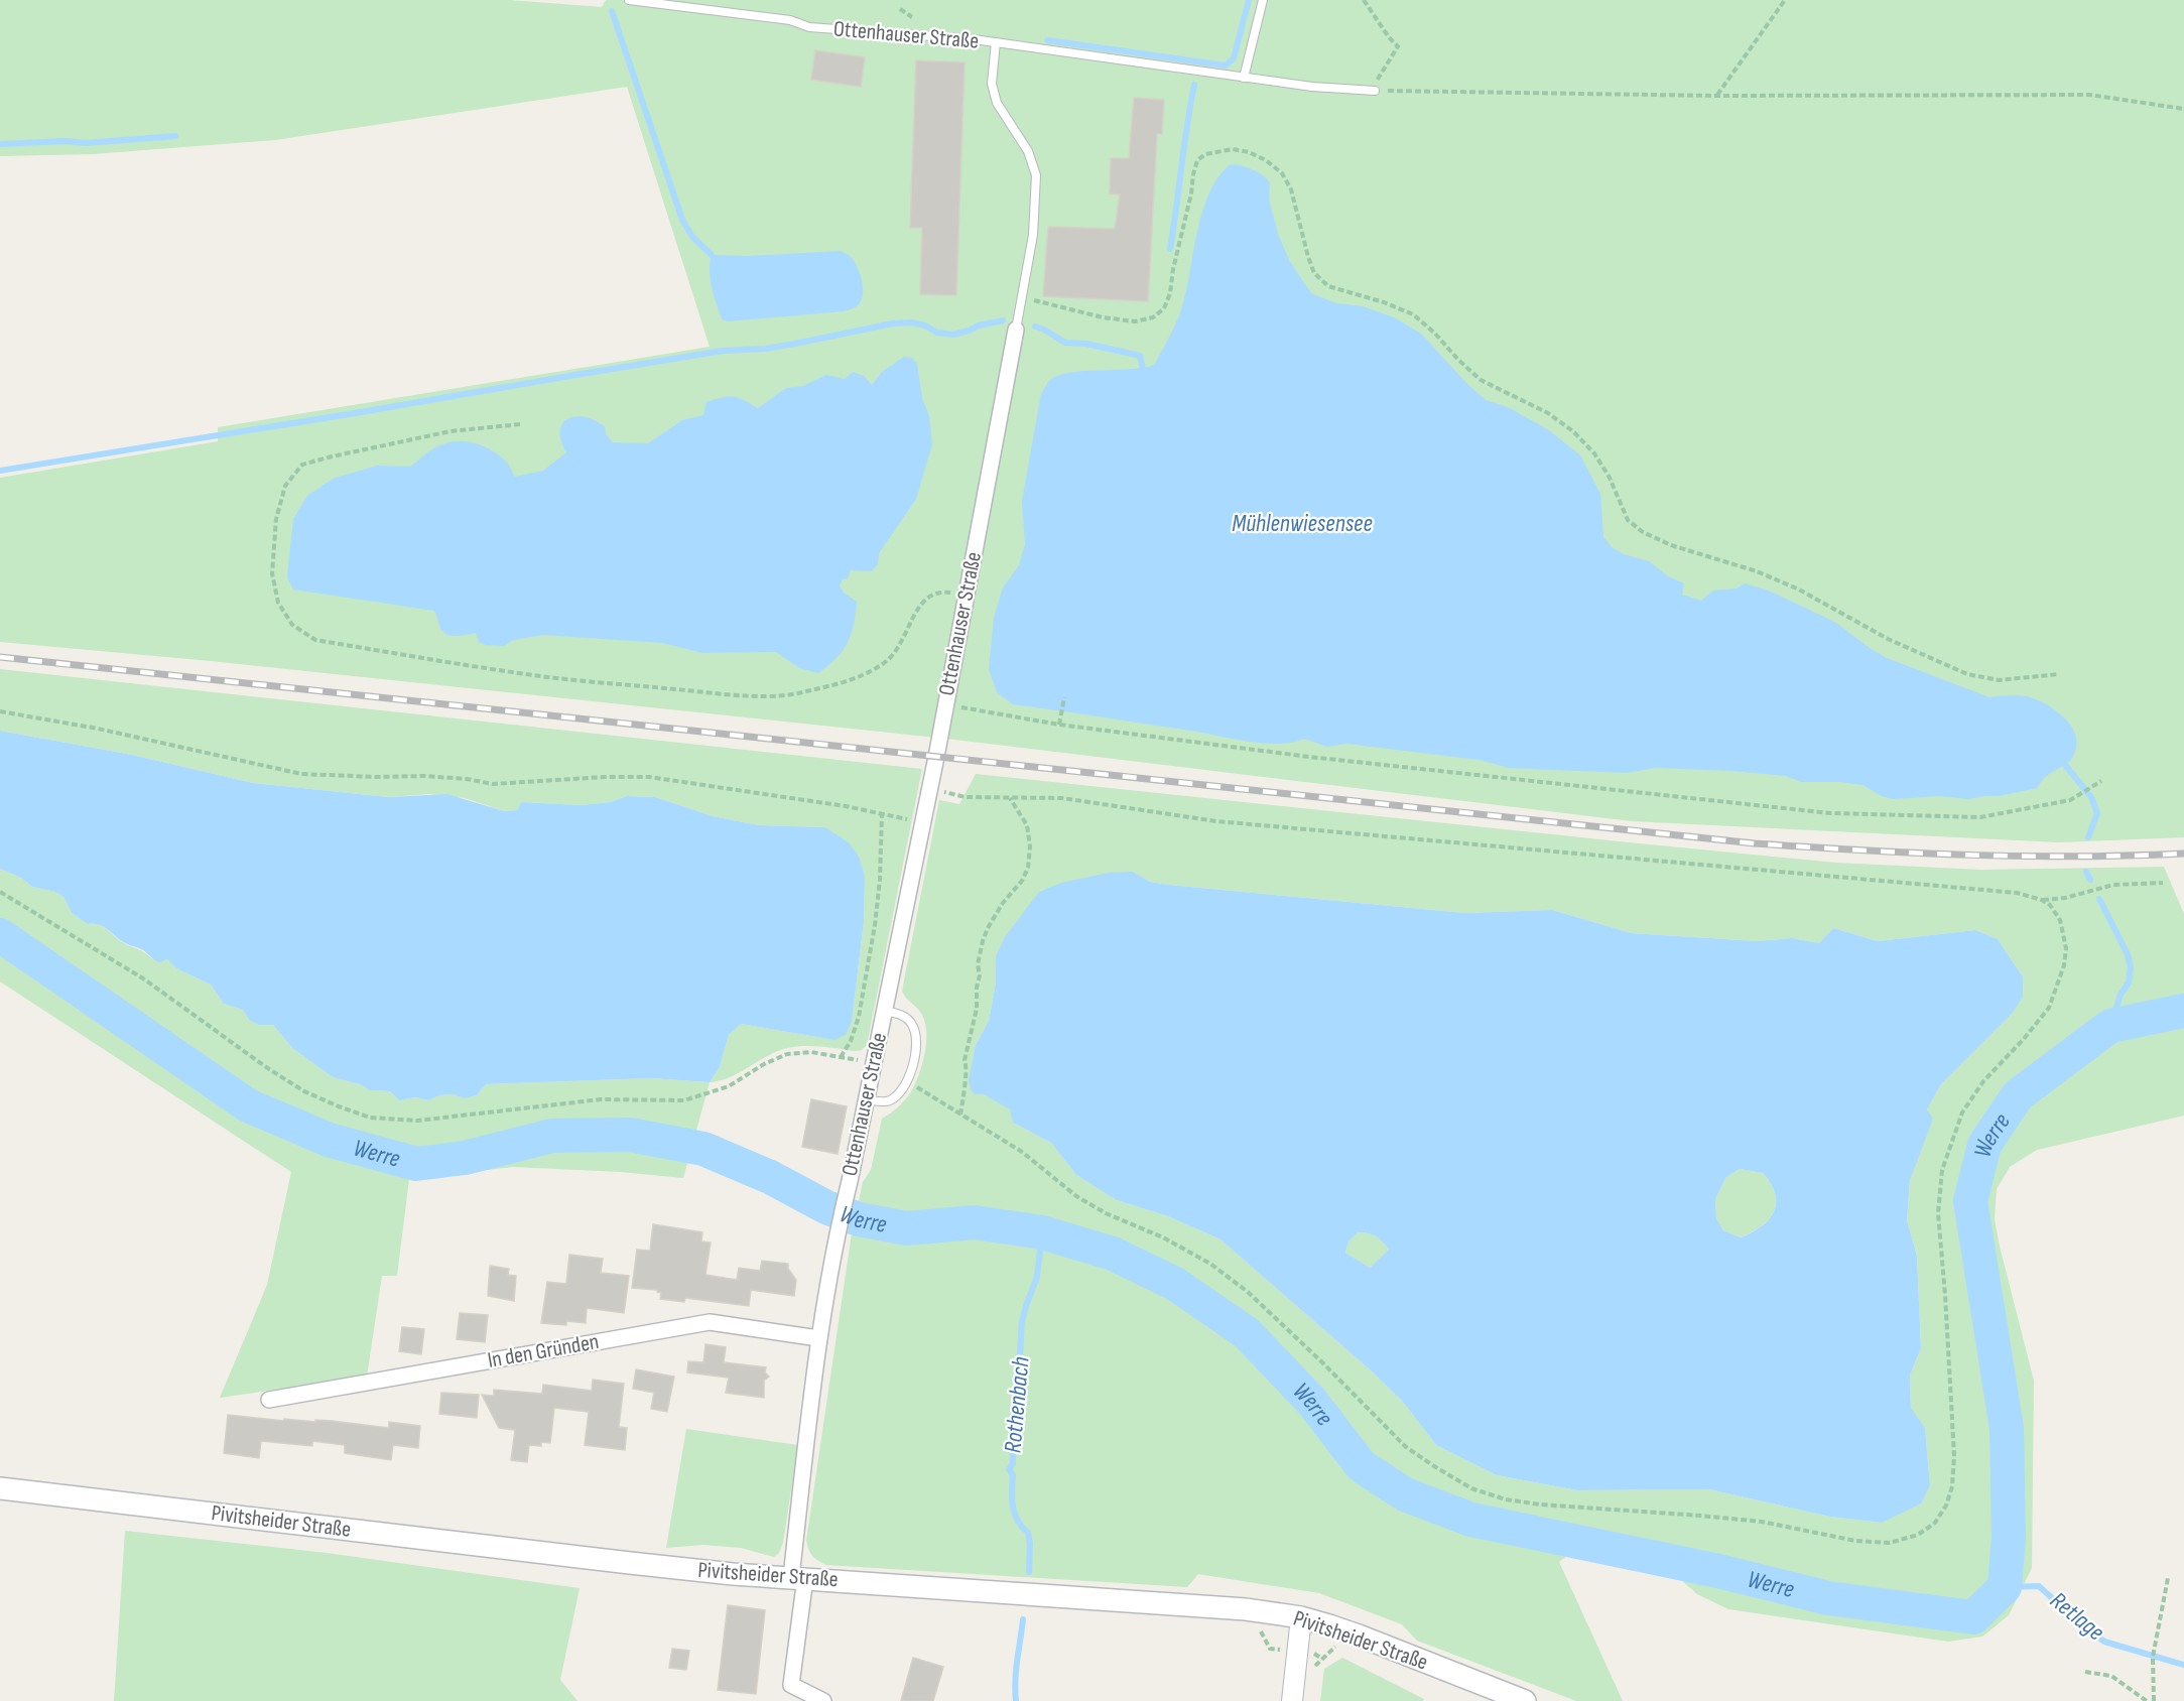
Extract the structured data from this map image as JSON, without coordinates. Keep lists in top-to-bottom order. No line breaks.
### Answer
{"streets":{"main road":["Pivitsheider Straße"],"street":["Ottenhauser Straße","In den Gründen"]},"crossings":[["Ottenhauser Straße","In den Gründen"],["Ottenhauser Straße","Pivitsheider Straße"]],"water":["Mühlenwiesensee","Werre","Rothenbach","Retlage"]}
